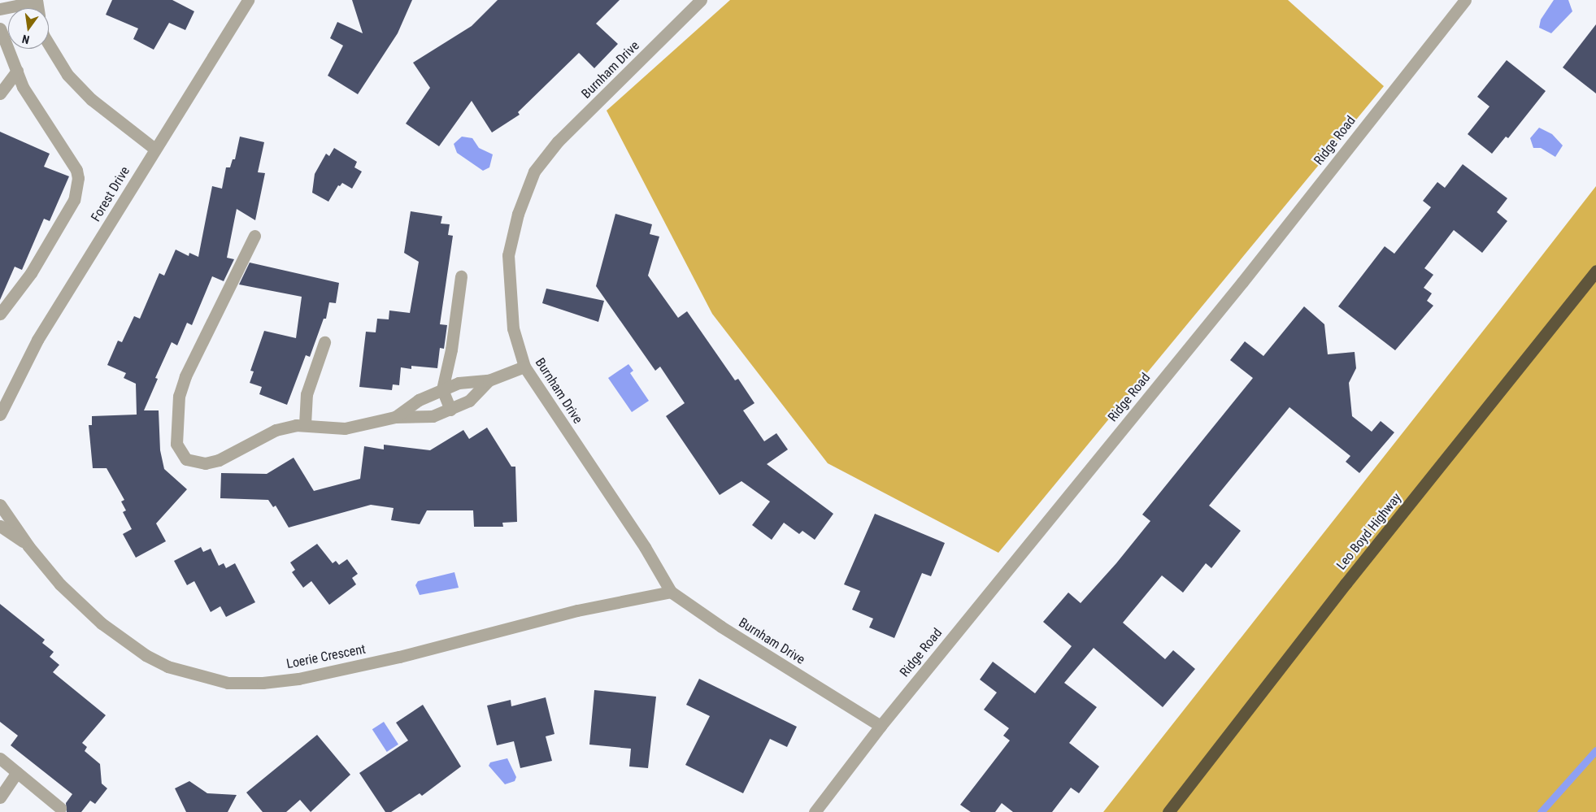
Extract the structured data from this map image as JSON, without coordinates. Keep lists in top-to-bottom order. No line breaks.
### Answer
{"streets":{"highway":["Leo Boyd Highway"],"street":["Burnham Drive","Ridge Road","Forest Drive","Loerie Crescent"]},"crossings":[["Burnham Drive","Ridge Road"],["Burnham Drive","Loerie Crescent"]],"north":"bottom"}
